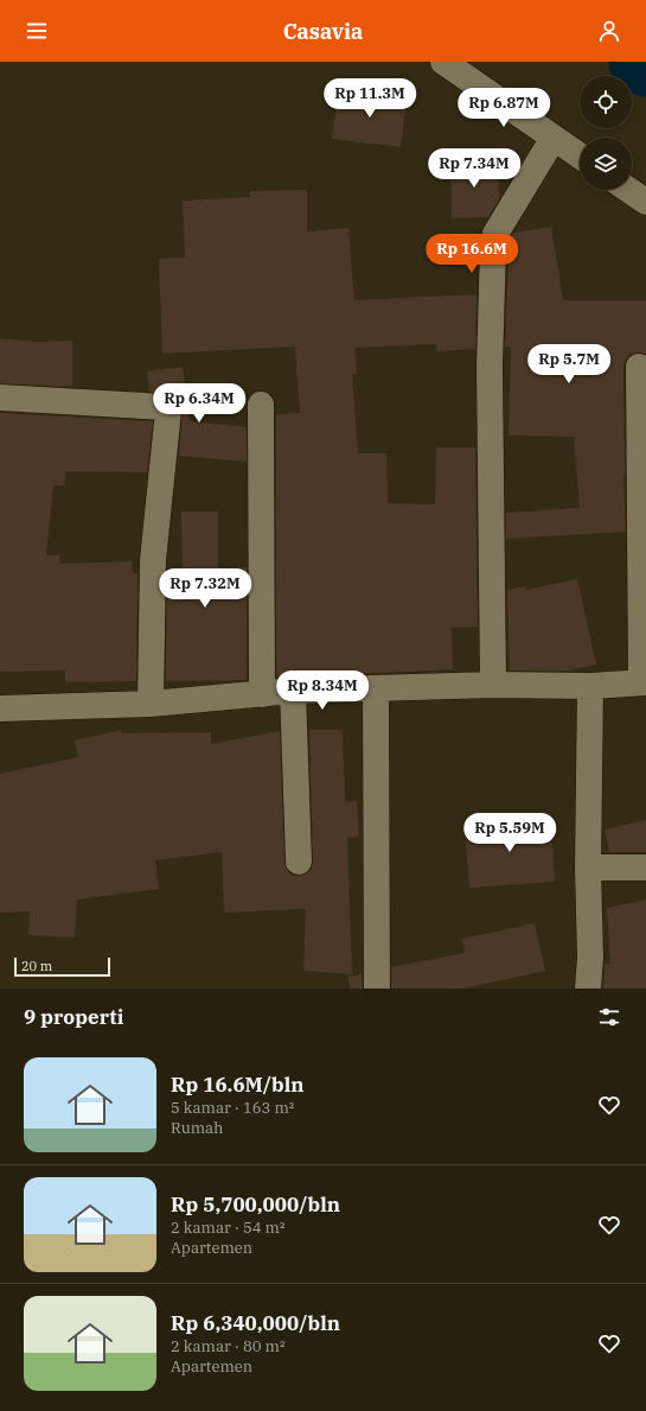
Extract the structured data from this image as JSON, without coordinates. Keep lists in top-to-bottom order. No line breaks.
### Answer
{"scale_bar":"20 m","page":{"header":"Casavia","price":["Rp 11.3M","Rp 6.87M","Rp 7.34M","Rp 16.6M","Rp 5.7M","Rp 6.34M","Rp 7.32M","Rp 8.34M","Rp 5.59M"],"scale":"20 m","heading":"9 properti","list":[{"name":"Rp 16.6M/bln","note":"5 kamar · 163 m² · Rumah"},{"name":"Rp 5,700,000/bln","note":"2 kamar · 54 m² · Apartemen"},{"name":"Rp 6,340,000/bln","note":"2 kamar · 80 m² · Apartemen"}]}}
